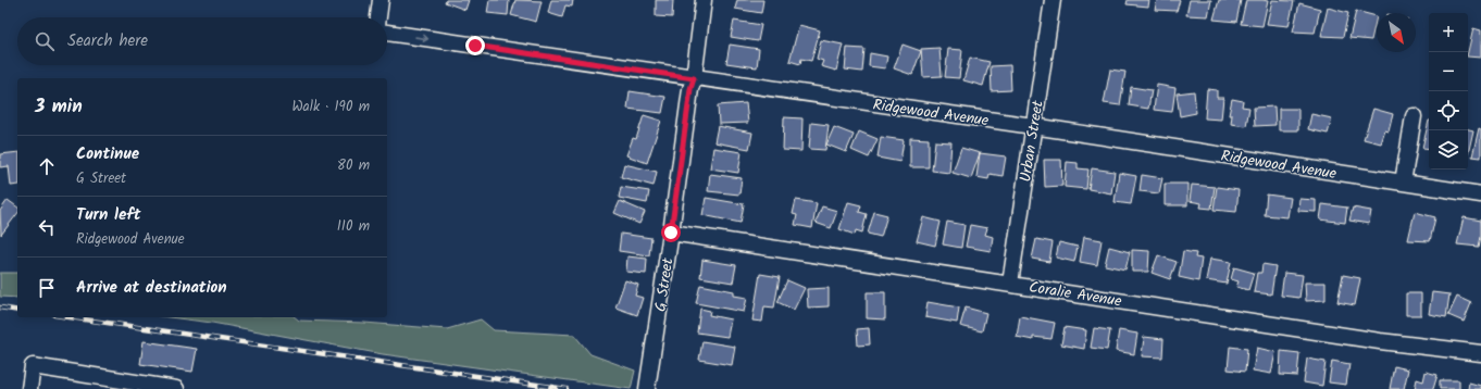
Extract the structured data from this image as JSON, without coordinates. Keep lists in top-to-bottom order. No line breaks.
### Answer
{"streets":{"street":["Ridgewood Avenue","Urban Street","G Street","Coralie Avenue"]},"crossings":[["Ridgewood Avenue","Urban Street"],["Ridgewood Avenue","G Street"],["Urban Street","Coralie Avenue"],["G Street","Coralie Avenue"]],"north":"bottom right","page":{"map_buttons":["+","−"],"search":"Search here","heading":["3 min","Walk · 190 m"],"list":[["Continue","G Street","80 m"],["Turn left","Ridgewood Avenue","110 m"],"Arrive at destination"]}}
